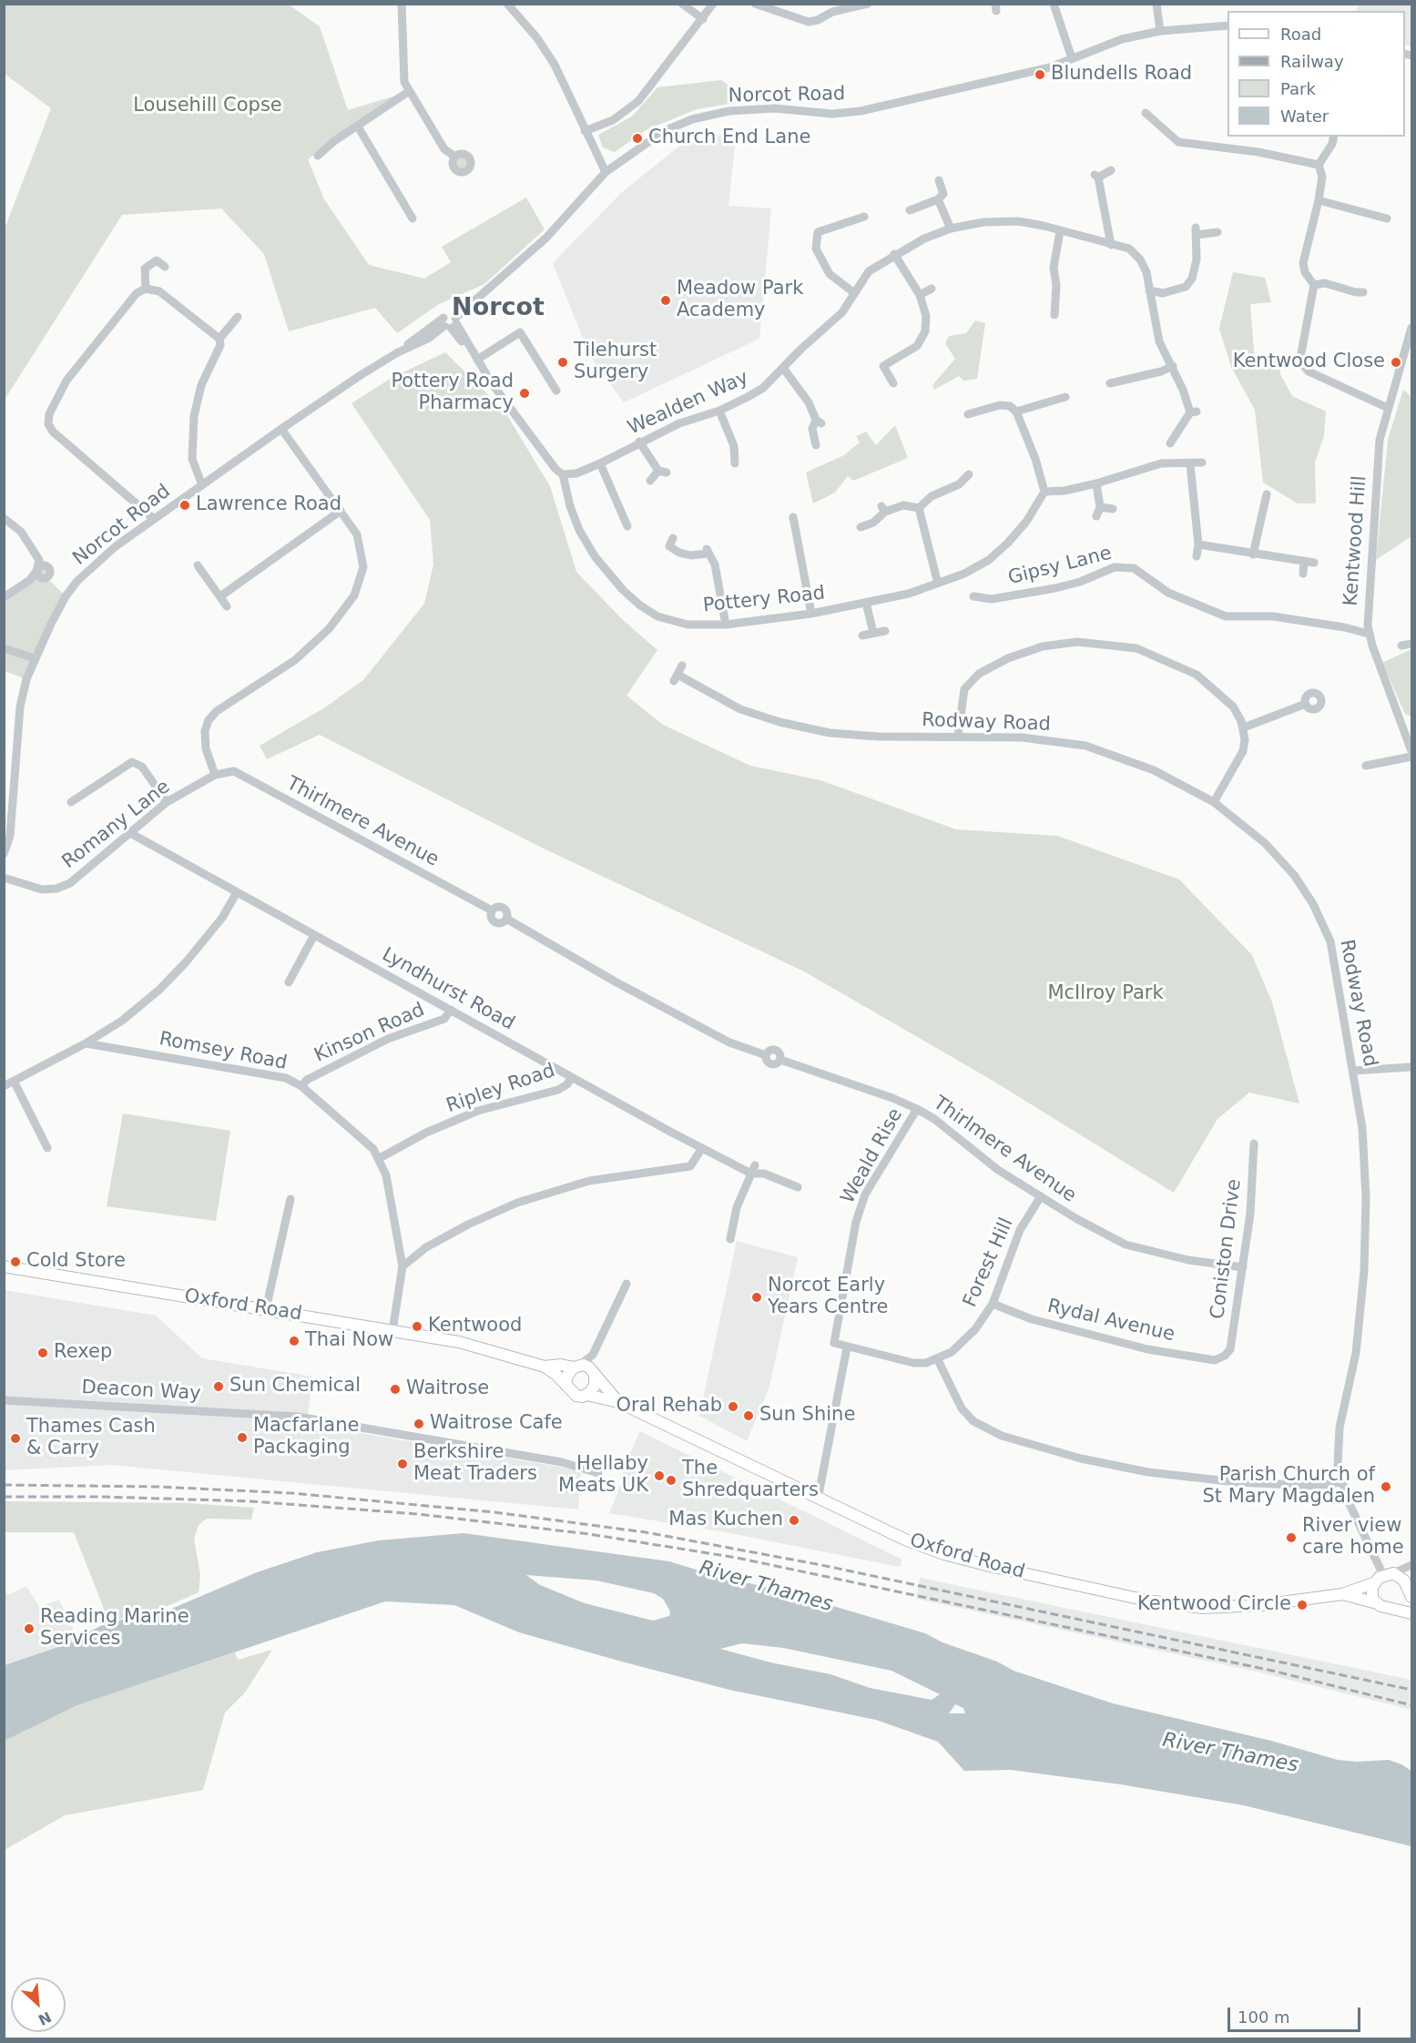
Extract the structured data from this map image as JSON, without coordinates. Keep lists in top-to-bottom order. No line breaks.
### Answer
{"streets":{"main road":["Oxford Road"],"street":["Norcot Road","Wealden Way","Kentwood Hill","Gipsy Lane","Pottery Road","Rodway Road","Thirlmere Avenue","Romany Lane","Lyndhurst Road","Kinson Road","Romsey Road","Ripley Road","Weald Rise","Coniston Drive","Forest Hill","Rydal Avenue","Deacon Way"]},"crossings":[["Norcot Road","Pottery Road"],["Wealden Way","Pottery Road"],["Kentwood Hill","Gipsy Lane"],["Rodway Road","Oxford Road"],["Thirlmere Avenue","Romany Lane"],["Thirlmere Avenue","Weald Rise"],["Thirlmere Avenue","Coniston Drive"],["Thirlmere Avenue","Forest Hill"],["Romany Lane","Lyndhurst Road"],["Lyndhurst Road","Kinson Road"],["Lyndhurst Road","Ripley Road"],["Kinson Road","Romsey Road"],["Romsey Road","Ripley Road"],["Romsey Road","Oxford Road"],["Coniston Drive","Rydal Avenue"],["Forest Hill","Rydal Avenue"]],"districts":["Norcot"],"water":["River Thames"],"parks":["Lousehill Copse","McIlroy Park"],"places":["Blundells Road","Church End Lane","Meadow Park Academy","Tilehurst Surgery","Kentwood Close","Pottery Road Pharmacy","Lawrence Road","Cold Store","Norcot Early Years Centre","Kentwood","Thai Now","Rexep","Sun Chemical","Waitrose","Oral Rehab","Sun Shine","Waitrose Cafe","Macfarlane Packaging","Thames Cash & Carry","Berkshire Meat Traders","Hellaby Meats UK","The Shredquarters","Parish Church of St Mary Magdalen","Mas Kuchen","River view care home","Kentwood Circle","Reading Marine Services"],"legend":["Road","Railway","Park","Water"],"scale_bar":"100 m","north":"bottom right"}
